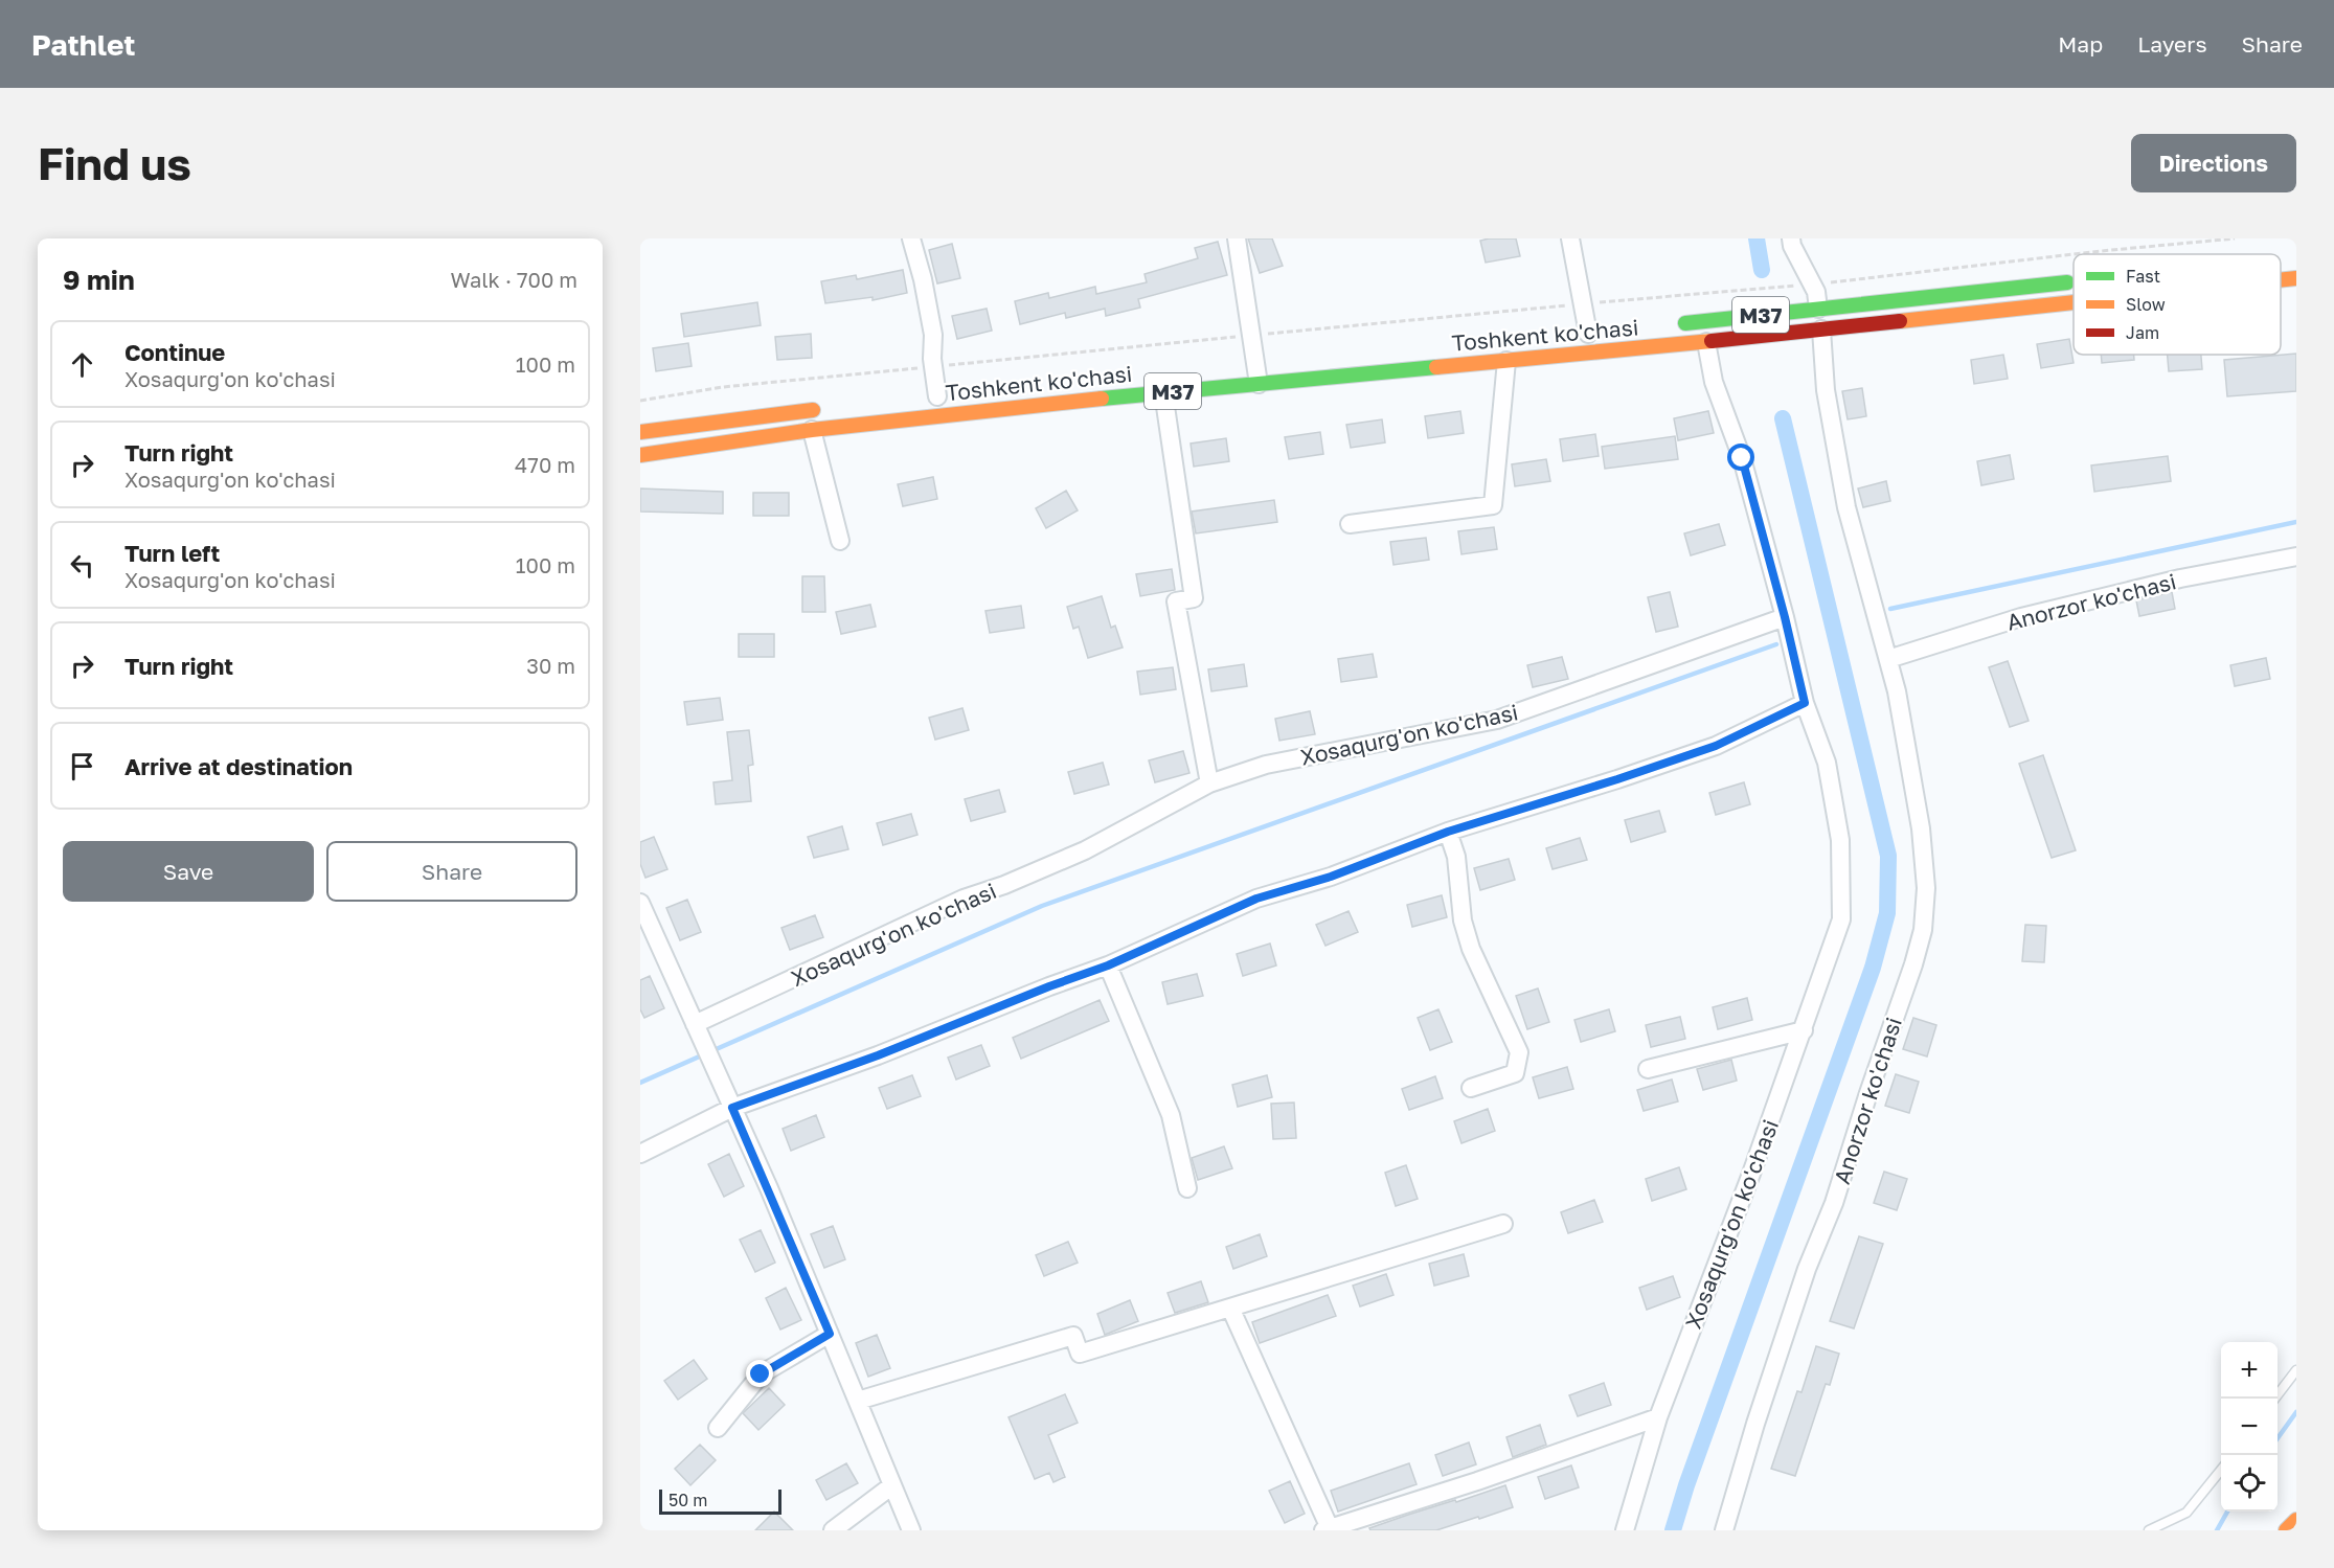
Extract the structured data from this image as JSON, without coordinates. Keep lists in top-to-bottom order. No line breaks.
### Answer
{"streets":{"main road":["M37","Toshkent ko'chasi"],"street":["Anorzor ko'chasi","Xosaqurg'on ko'chasi"]},"crossings":[["M37","Toshkent ko'chasi"],["M37","Anorzor ko'chasi"],["M37","Xosaqurg'on ko'chasi"],["Toshkent ko'chasi","Xosaqurg'on ko'chasi"]],"legend":["Fast","Slow","Jam"],"scale_bar":"50 m","page":{"header":"Pathlet","nav":["Map","Layers","Share"],"buttons":["Directions",["Save","Share"]],"title":"Find us","heading":["9 min","Walk · 700 m"],"list":[["Continue","Xosaqurg'on ko'chasi","100 m"],["Turn right","Xosaqurg'on ko'chasi","470 m"],["Turn left","Xosaqurg'on ko'chasi","100 m"],["Turn right","30 m"],"Arrive at destination"],"map_buttons":["+","−"],"scale":"50 m"}}
